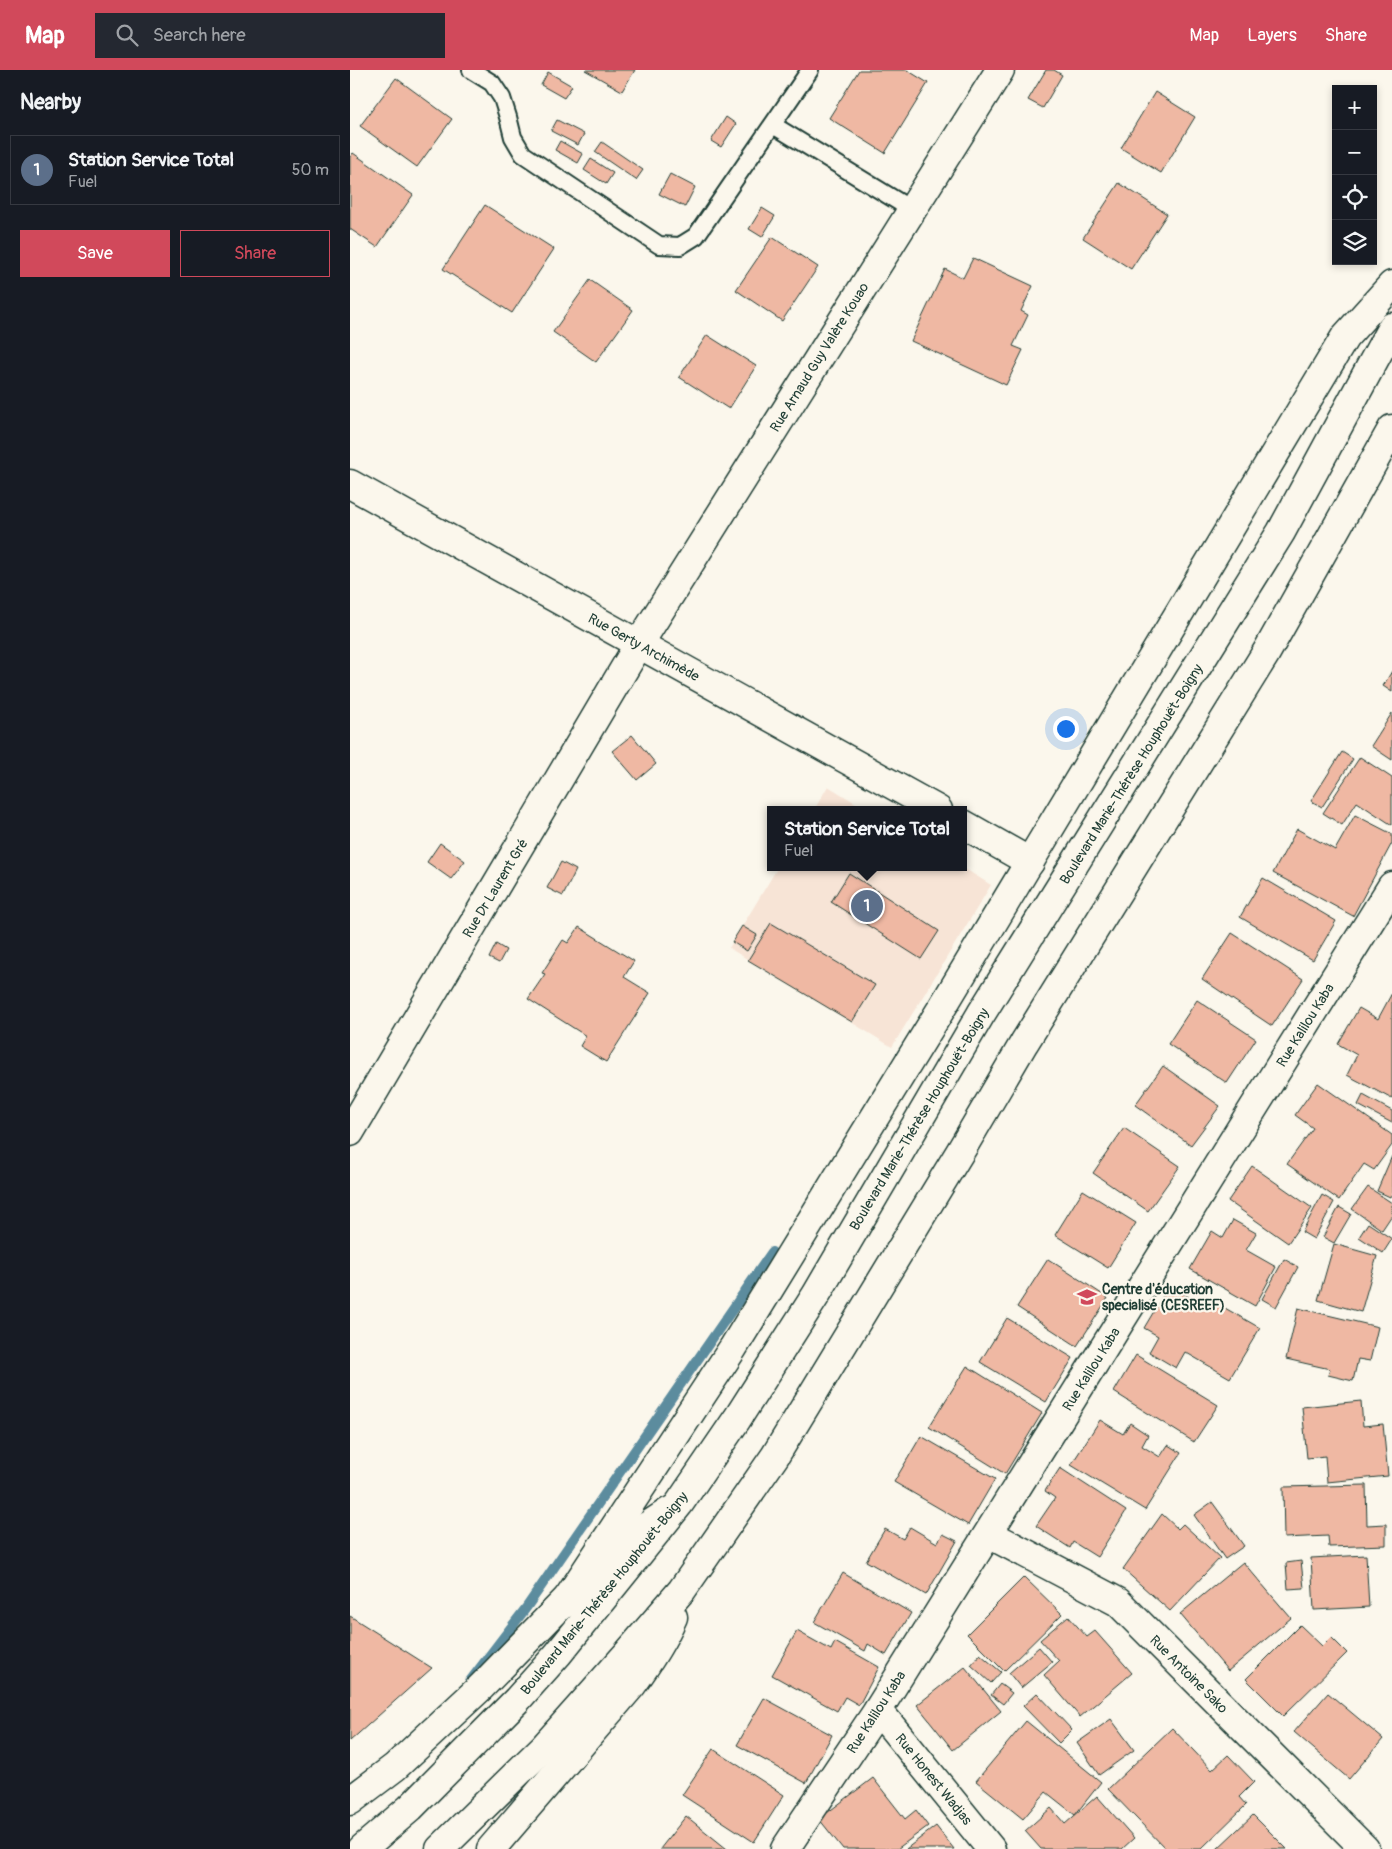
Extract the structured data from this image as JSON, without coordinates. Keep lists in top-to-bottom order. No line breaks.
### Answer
{"streets":{"main road":["Rue Arnaud Guy Valère Kouao","Rue Gerty Archimède","Boulevard Marie-Thérèse Houphouët-Boigny","Rue Dr Laurent Gré","Rue Kalilou Kaba","Rue Antoine Sako","Rue Honest Wadjas"]},"crossings":[["Rue Arnaud Guy Valère Kouao","Rue Gerty Archimède"],["Rue Arnaud Guy Valère Kouao","Rue Dr Laurent Gré"],["Rue Gerty Archimède","Rue Dr Laurent Gré"],["Rue Kalilou Kaba","Rue Antoine Sako"],["Rue Kalilou Kaba","Rue Honest Wadjas"]],"places":{"school or university":["Centre d'éducation specialisé (CESREEF)"]},"page":{"header":"Map","search":"Search here","nav":["Map","Layers","Share"],"heading":"Nearby","map_buttons":["+","−"],"list":[{"mark":"1","name":"Station Service Total","note":"Fuel","value":"50 m"}],"buttons":["Save","Share"],"popup":["Station Service Total","Fuel"],"pins":"1"}}
